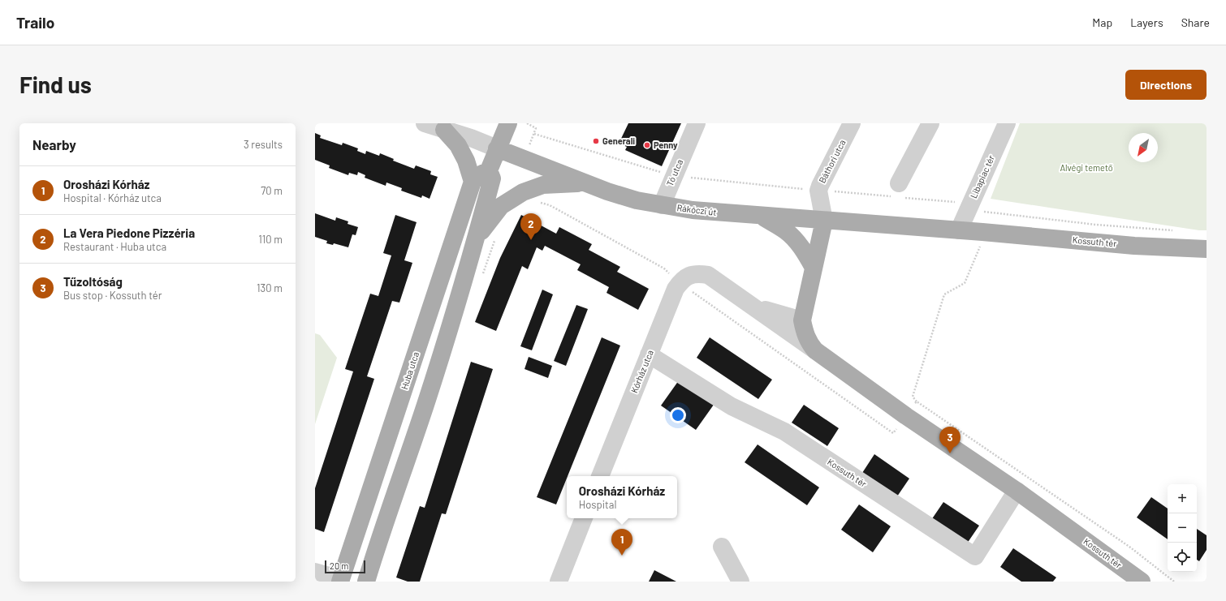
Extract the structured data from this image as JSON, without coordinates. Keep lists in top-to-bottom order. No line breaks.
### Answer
{"streets":{"main road":["Rákóczi út","Kossuth tér","Huba utca"],"street":["Báthori utca","Tó utca","Libapiac tér","Kórház utca"]},"crossings":[["Báthori utca","Rákóczi út"],["Báthori utca","Kossuth tér"],["Tó utca","Rákóczi út"],["Libapiac tér","Rákóczi út"],["Rákóczi út","Kossuth tér"],["Kossuth tér","Kórház utca"]],"parks":["Alvégi temető"],"places":["Generali","Penny"],"scale_bar":"20 m","north":"bottom left","page":{"header":"Trailo","nav":["Map","Layers","Share"],"buttons":"Directions","title":"Find us","heading":["Nearby","3 results"],"list":[{"mark":"1","name":"Orosházi Kórház","note":"Hospital · Kórház utca","value":"70 m"},{"mark":"2","name":"La Vera Piedone Pizzéria","note":"Restaurant · Huba utca","value":"110 m"},{"mark":"3","name":"Tűzoltóság","note":"Bus stop · Kossuth tér","value":"130 m"}],"pins":["2","3","1"],"popup":["Orosházi Kórház","Hospital"],"map_buttons":["+","−"],"scale":"20 m"}}
